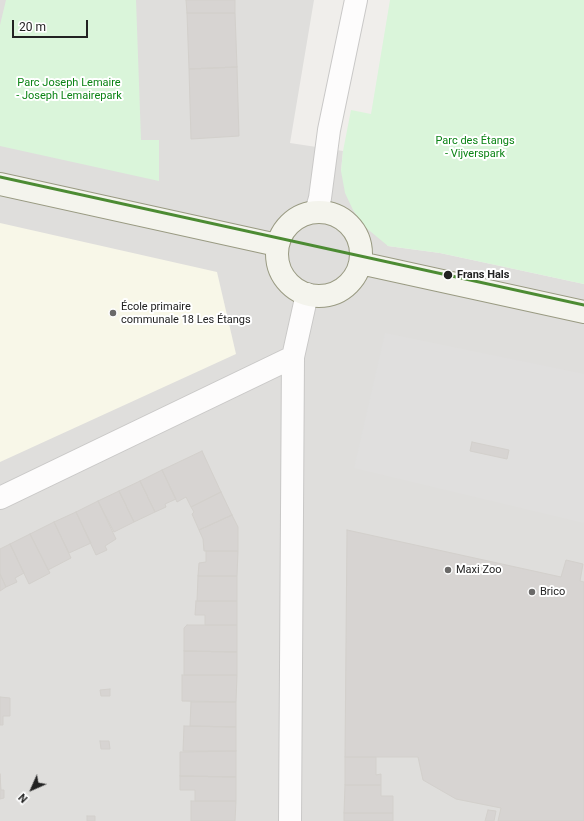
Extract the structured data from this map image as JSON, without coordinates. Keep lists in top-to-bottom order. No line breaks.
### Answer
{"parks":["Parc Joseph Lemaire - Joseph Lemairepark","Parc des Étangs - Vijverspark"],"places":["Frans Hals","École primaire communale 18 Les Étangs","Maxi Zoo","Brico"],"scale_bar":"20 m","north":"bottom left"}
